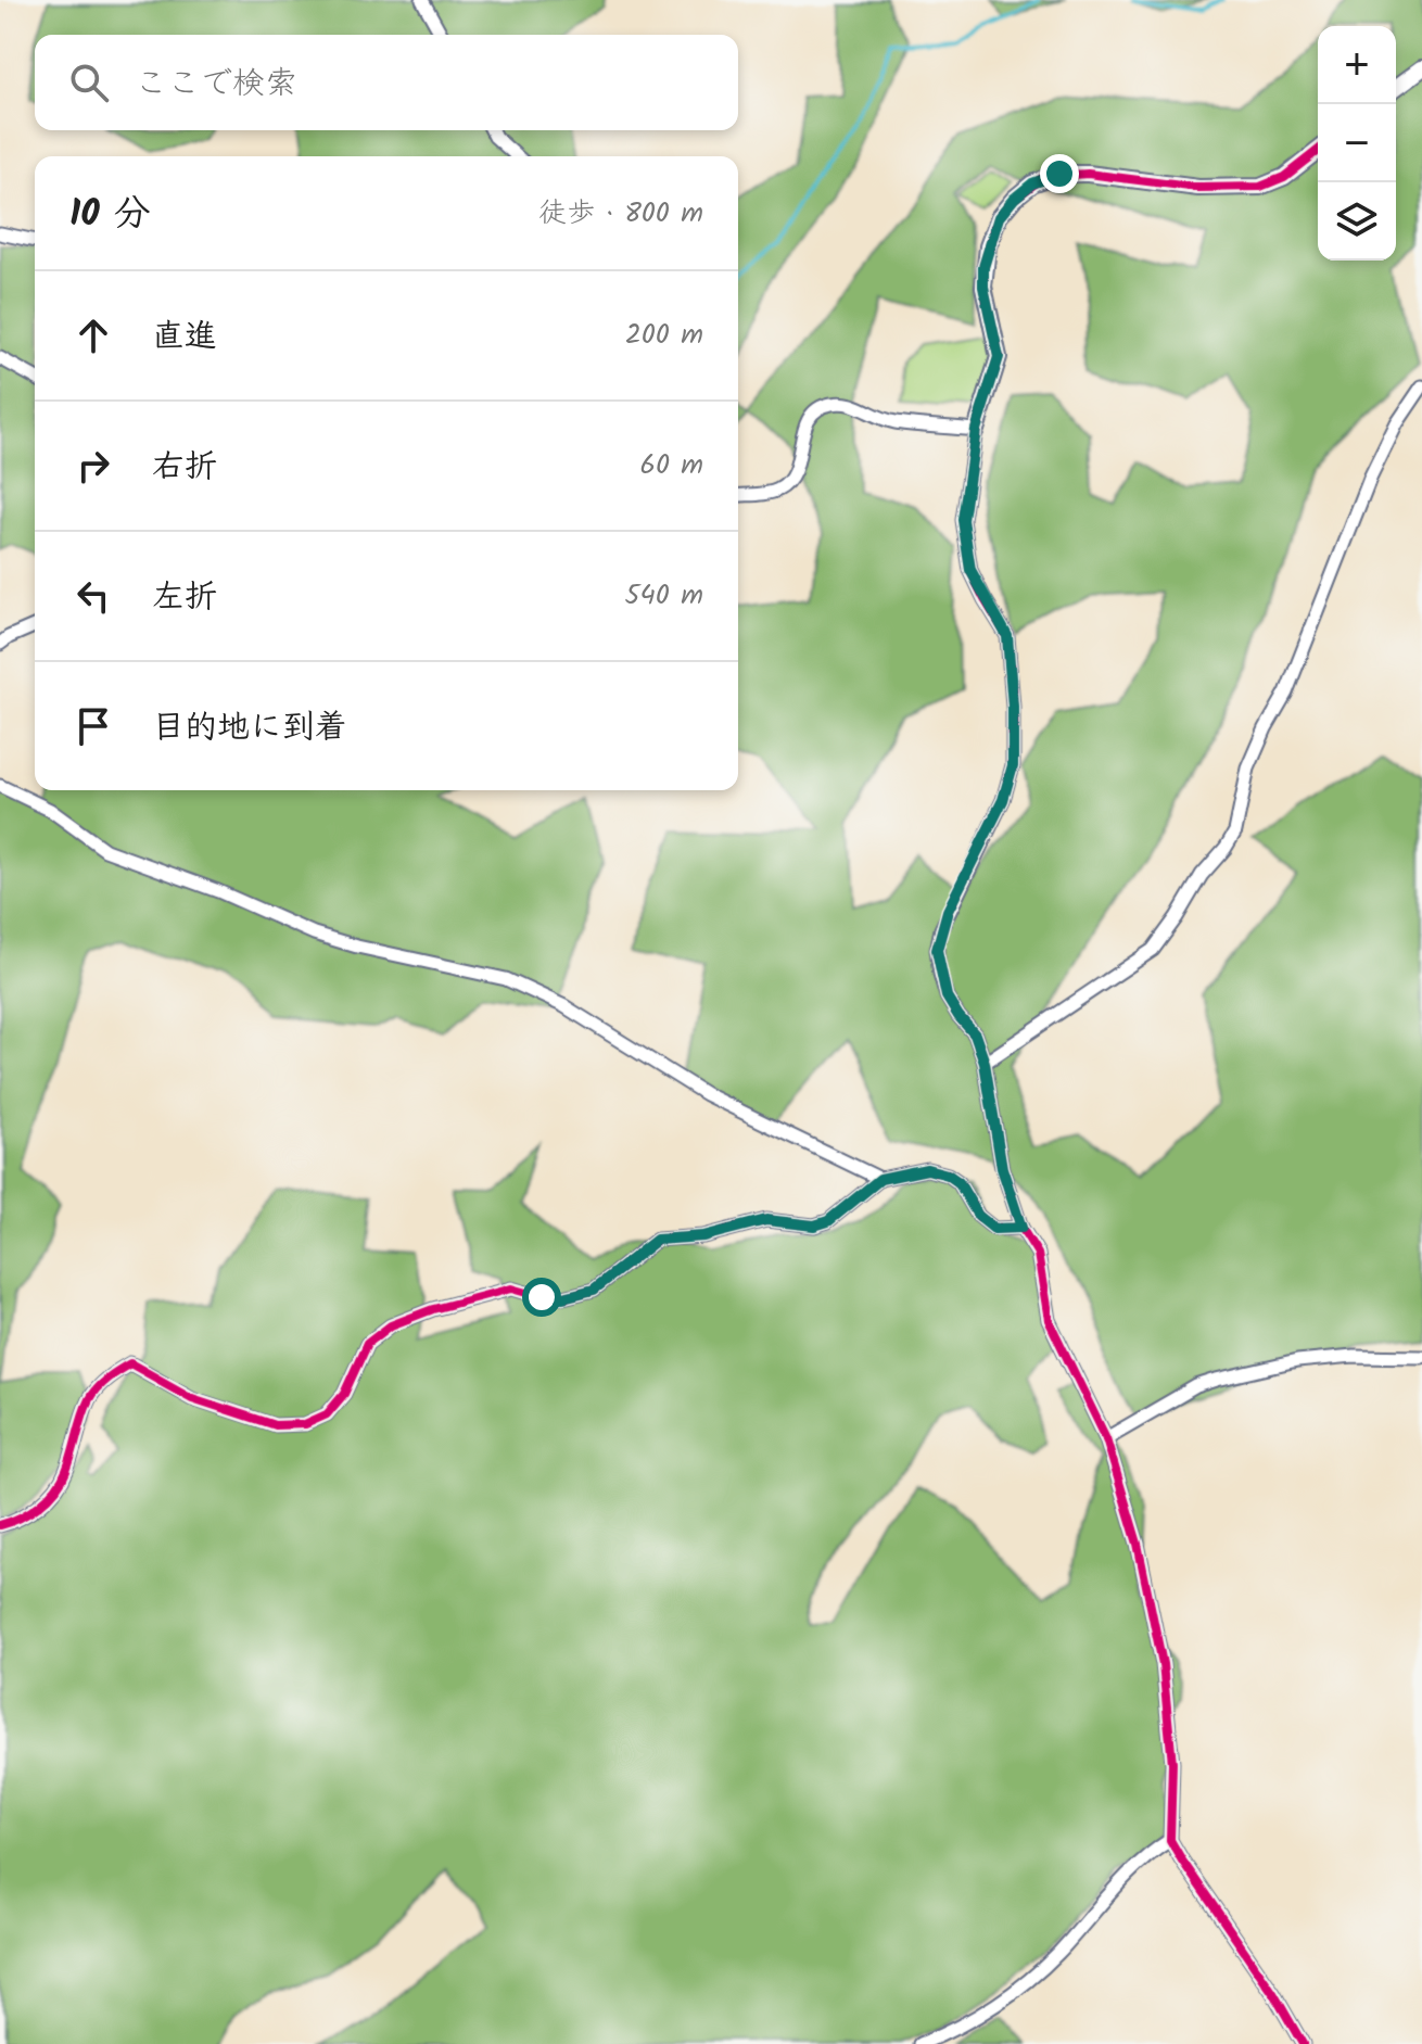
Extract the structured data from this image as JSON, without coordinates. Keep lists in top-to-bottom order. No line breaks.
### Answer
{"page":{"map_buttons":["+","−"],"search":"ここで検索","heading":["10 分","徒歩 · 800 m"],"list":[["直進","200 m"],["右折","60 m"],["左折","540 m"],"目的地に到着"]}}
